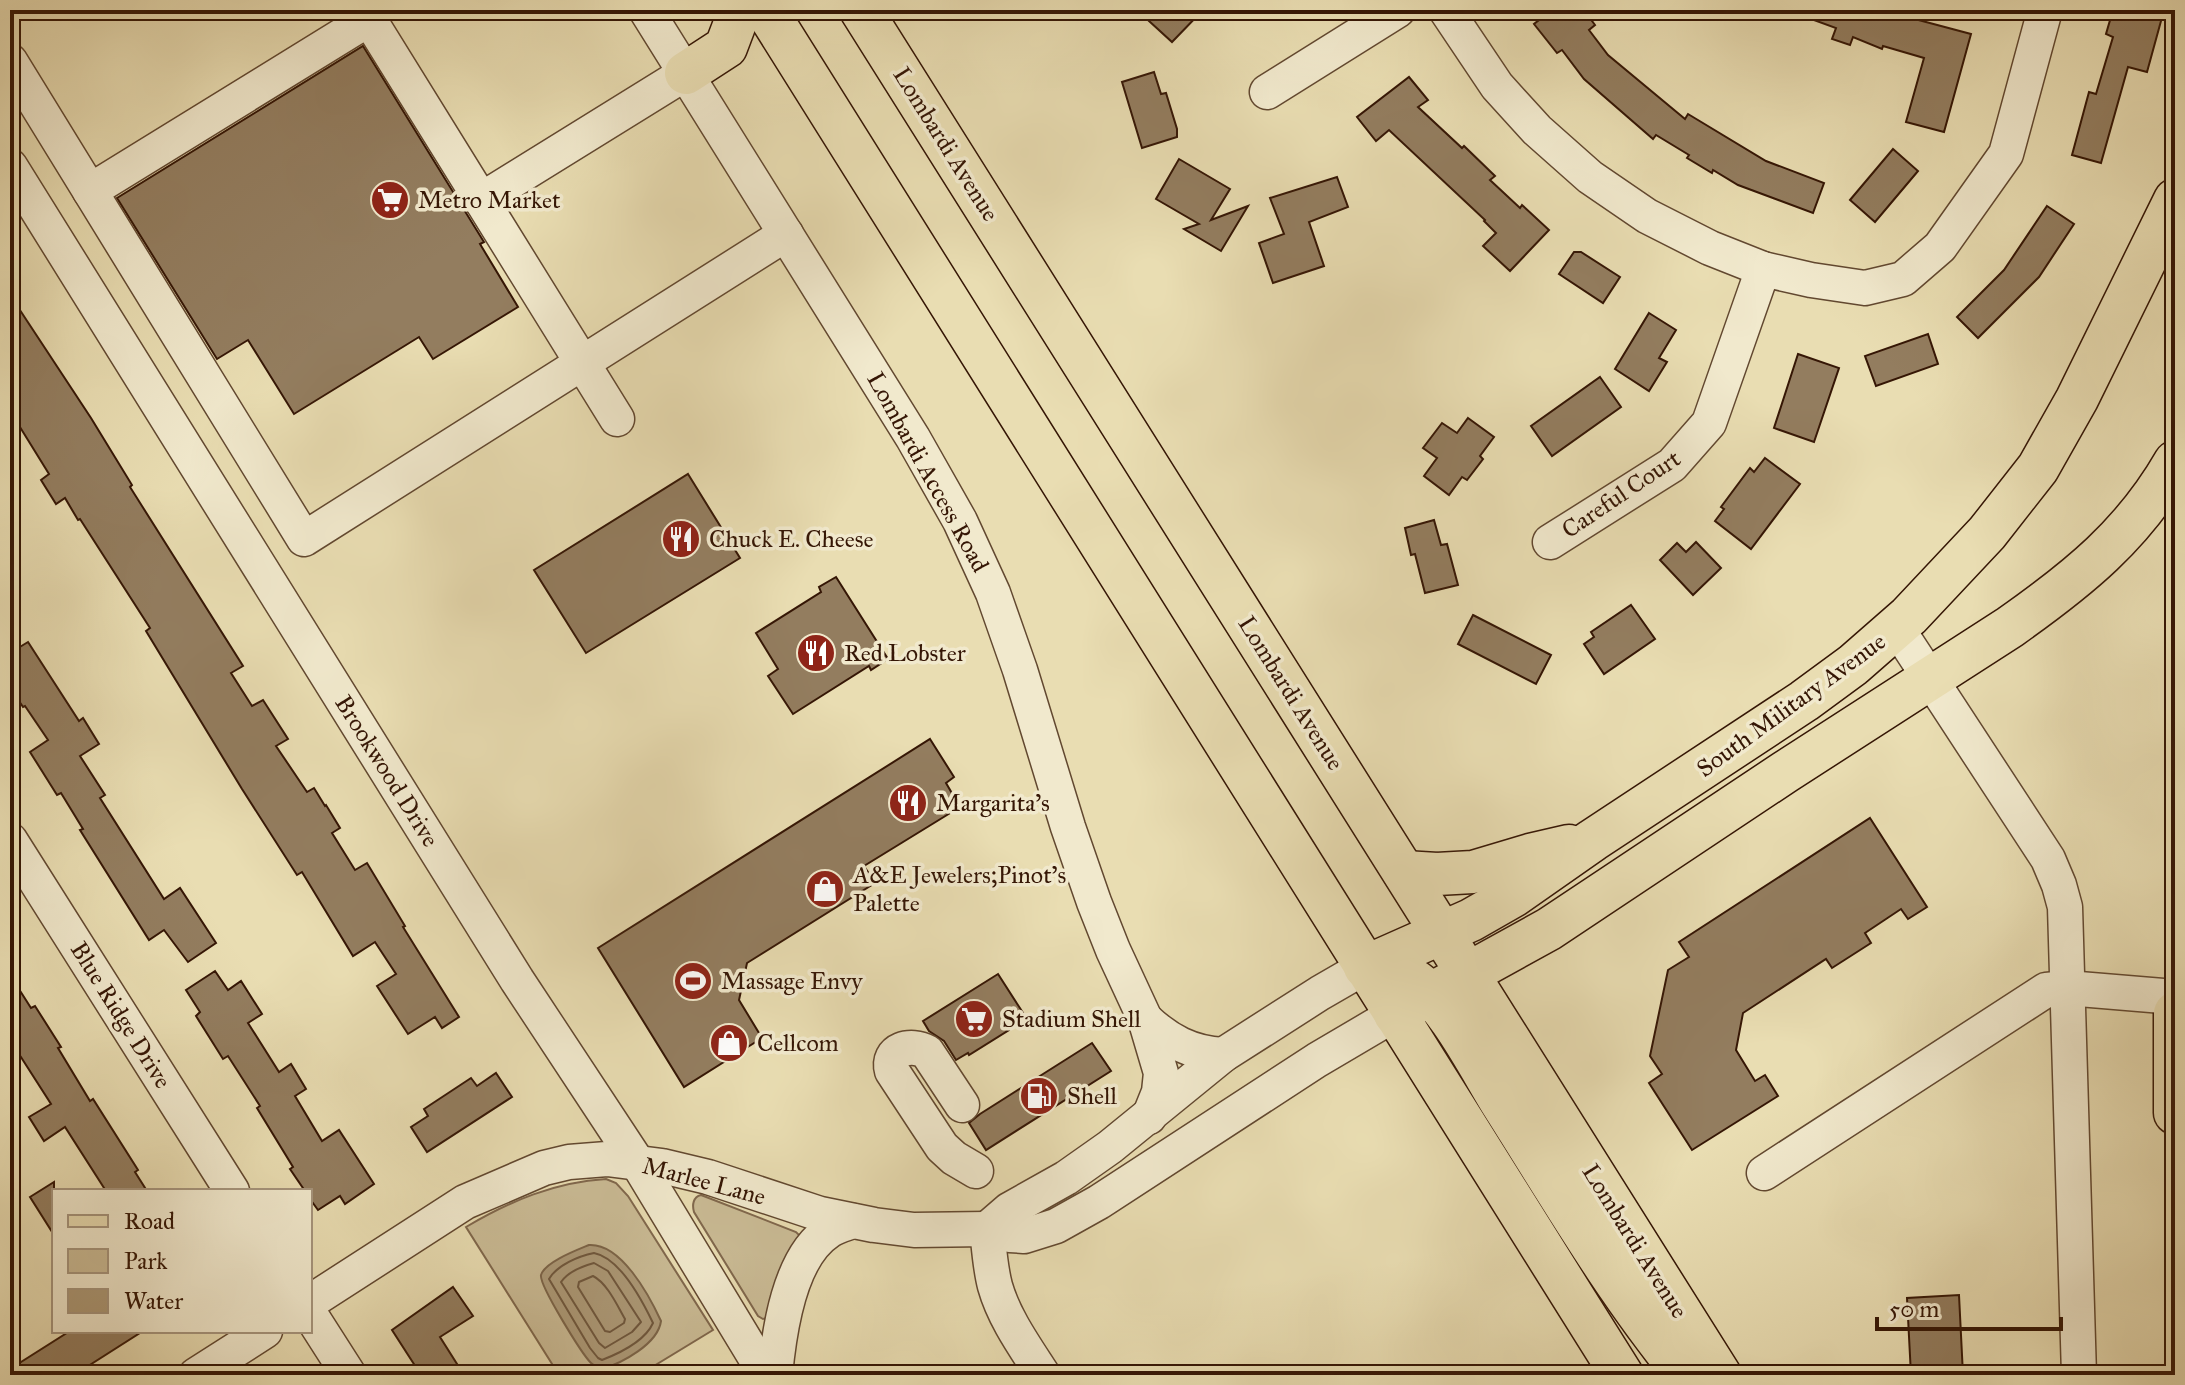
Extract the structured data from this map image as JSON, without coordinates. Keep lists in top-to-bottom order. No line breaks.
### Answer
{"streets":{"main road":["Lombardi Avenue","South Military Avenue"],"street":["Lombardi Access Road","Careful Court","Brookwood Drive","Blue Ridge Drive","Marlee Lane"]},"crossings":[["Lombardi Avenue","South Military Avenue"],["South Military Avenue","Marlee Lane"],["Brookwood Drive","Marlee Lane"]],"places":{"supermarket":["Metro Market","Stadium Shell"],"restaurant":["Chuck E. Cheese","Red Lobster","Margarita's"],"shop":["A&E Jewelers;Pinot's Palette","Cellcom"],"sports":["Massage Envy"],"fuel station":["Shell"]},"legend":["Road","Park","Water"],"scale_bar":"50 m"}
